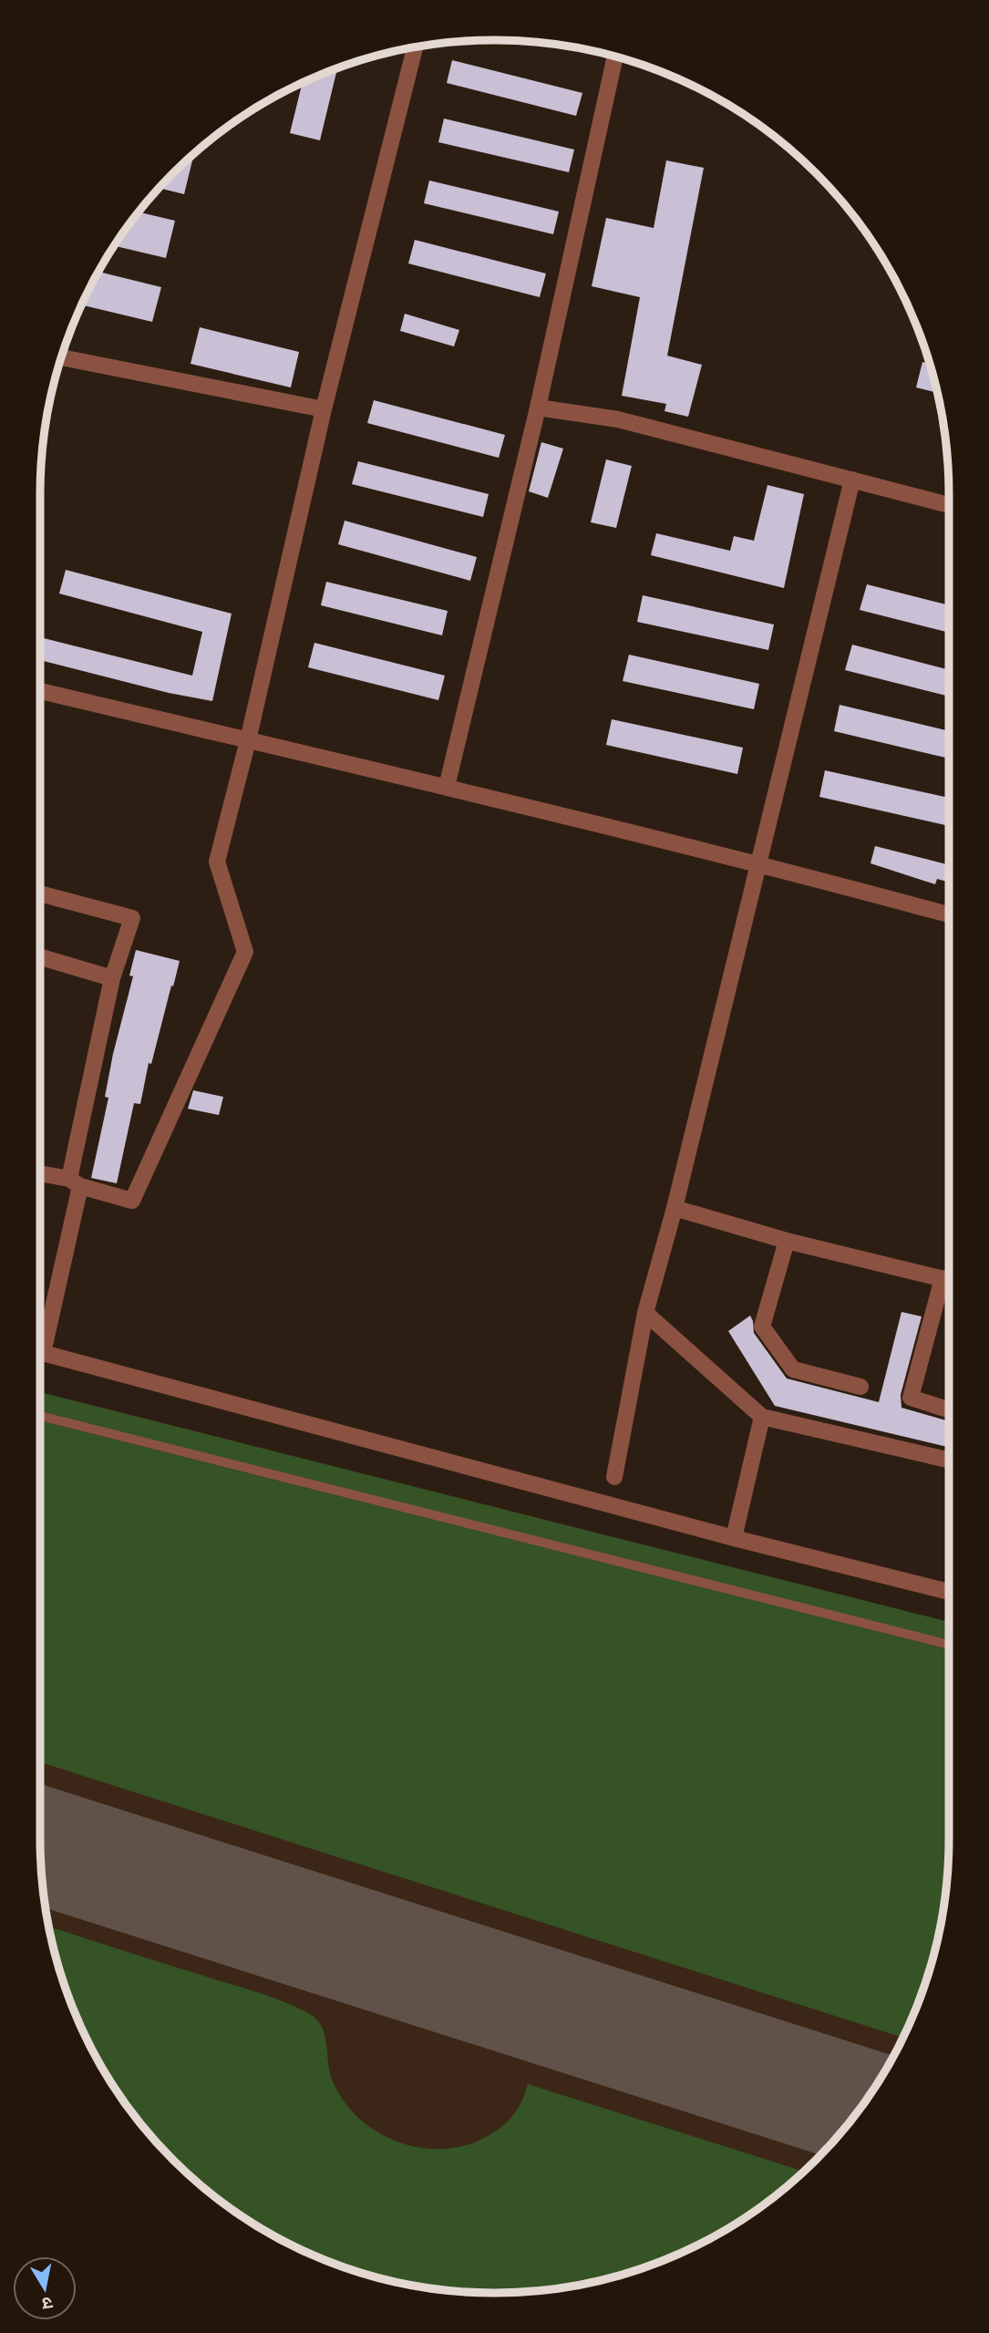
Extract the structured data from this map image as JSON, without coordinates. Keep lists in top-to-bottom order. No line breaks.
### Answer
{"north":"bottom"}
